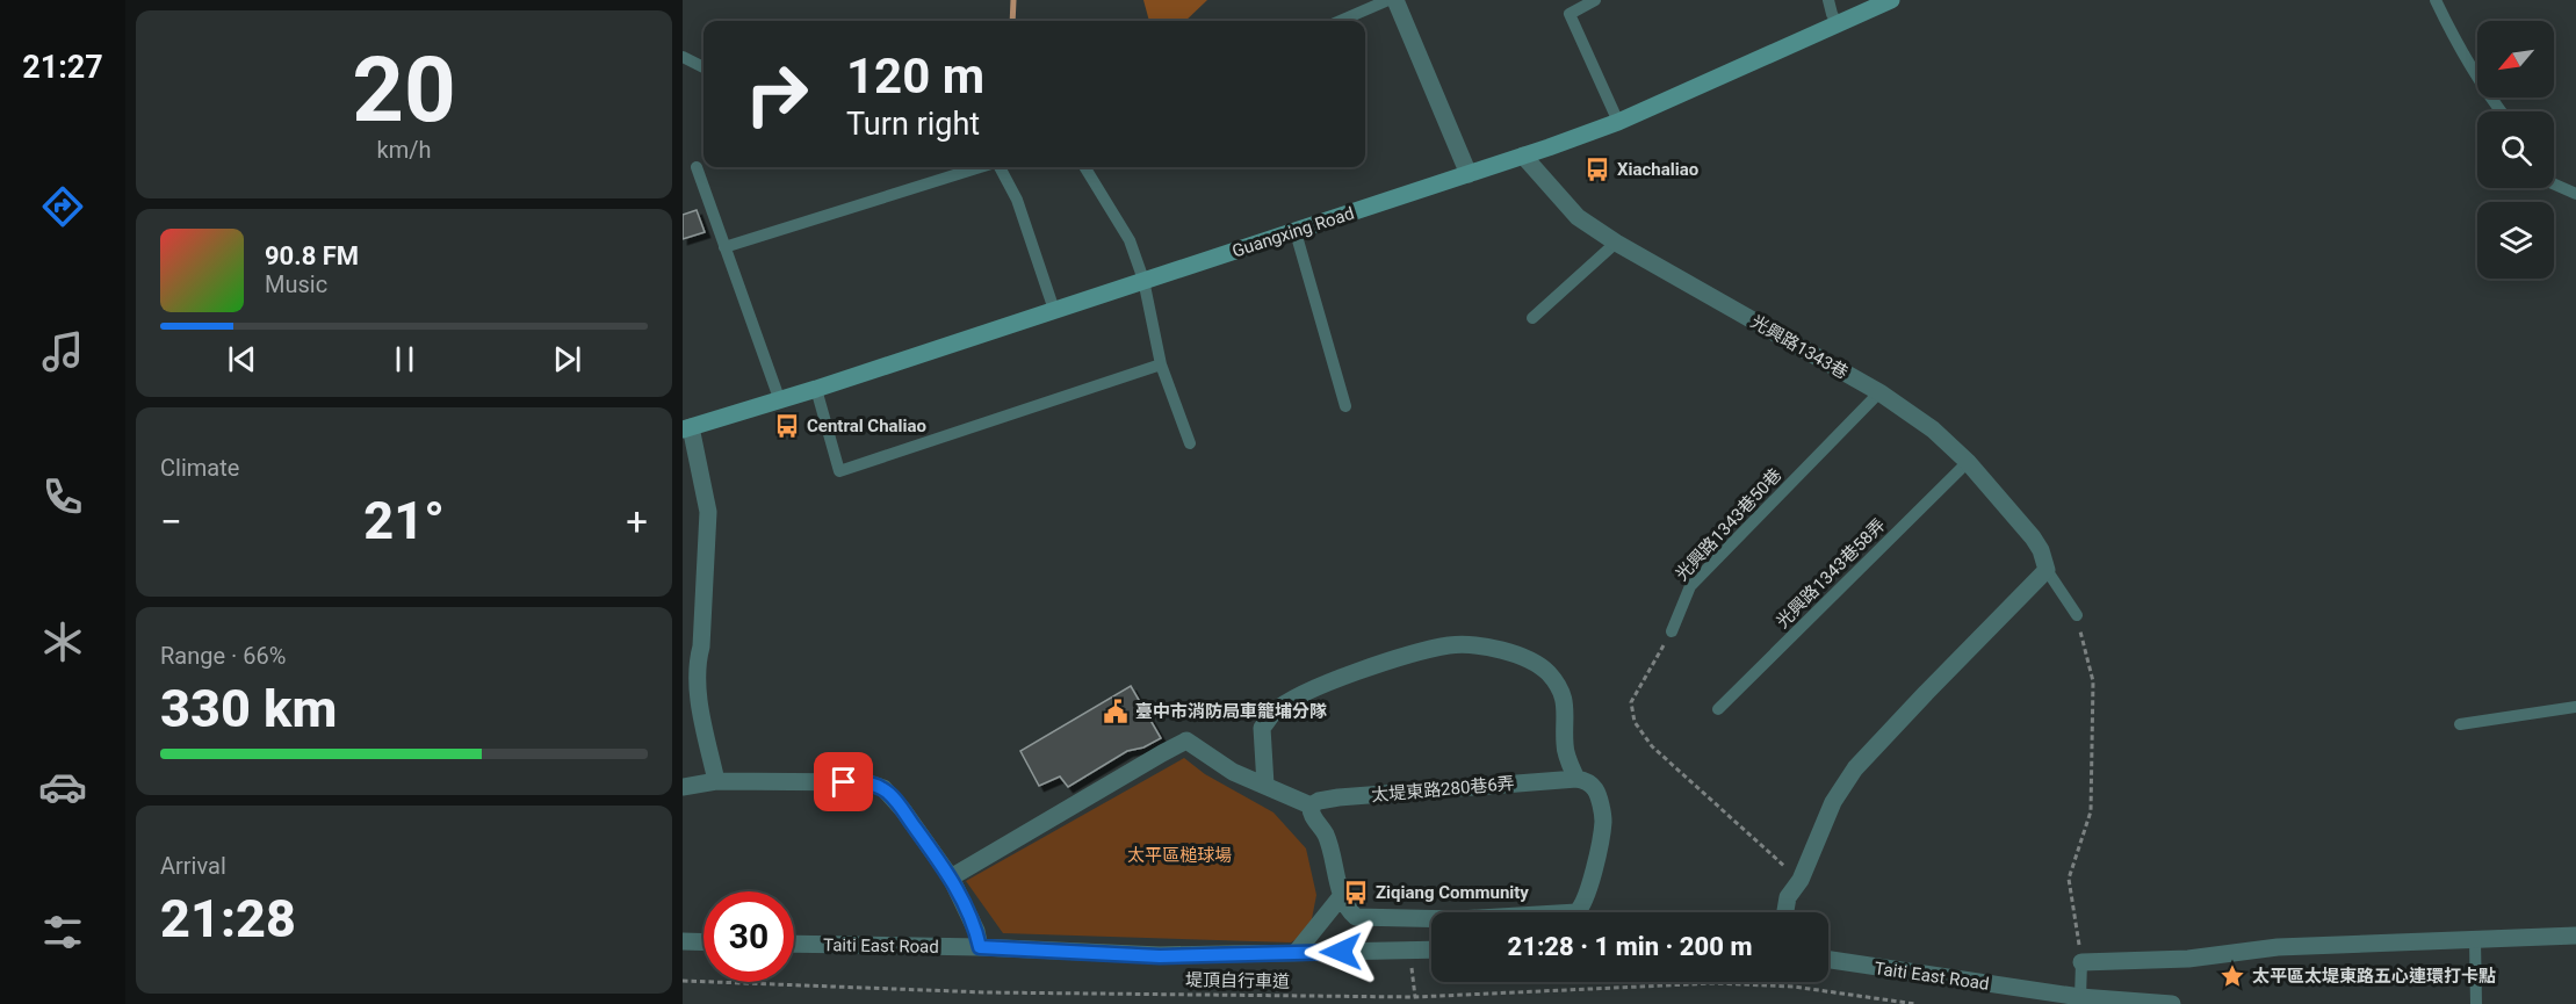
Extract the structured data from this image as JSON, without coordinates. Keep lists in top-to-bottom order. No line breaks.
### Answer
{"streets":{"main road":["Guangxing Road"],"street":["光興路1343巷","太堤東路280巷6弄","Taiti East Road"],"lane":["光興路1343巷50巷","光興路1343巷58弄"],"path":["堤頂自行車道"]},"crossings":[["Guangxing Road","光興路1343巷"],["光興路1343巷","光興路1343巷50巷"],["光興路1343巷","光興路1343巷58弄"]],"parks":["太平區槌球場"],"places":{"bus stop":["Xiachaliao","Central Chaliao","Ziqiang Community"],"public building":["臺中市消防局車籠埔分隊"],"place":["太平區太堤東路五心連環打卡點"]},"north":"bottom left","page":{"tabs":"21:27","tile":[["20","km/h"],"Climate",["Range · 66%","330 km"],["Arrival","21:28"]],"turn":["120 m","Turn right"],"song":["90.8 FM","Music"],"heat":["−","21°","+"],"limit":"30","trip":"21:28 · 1 min · 200 m"}}
